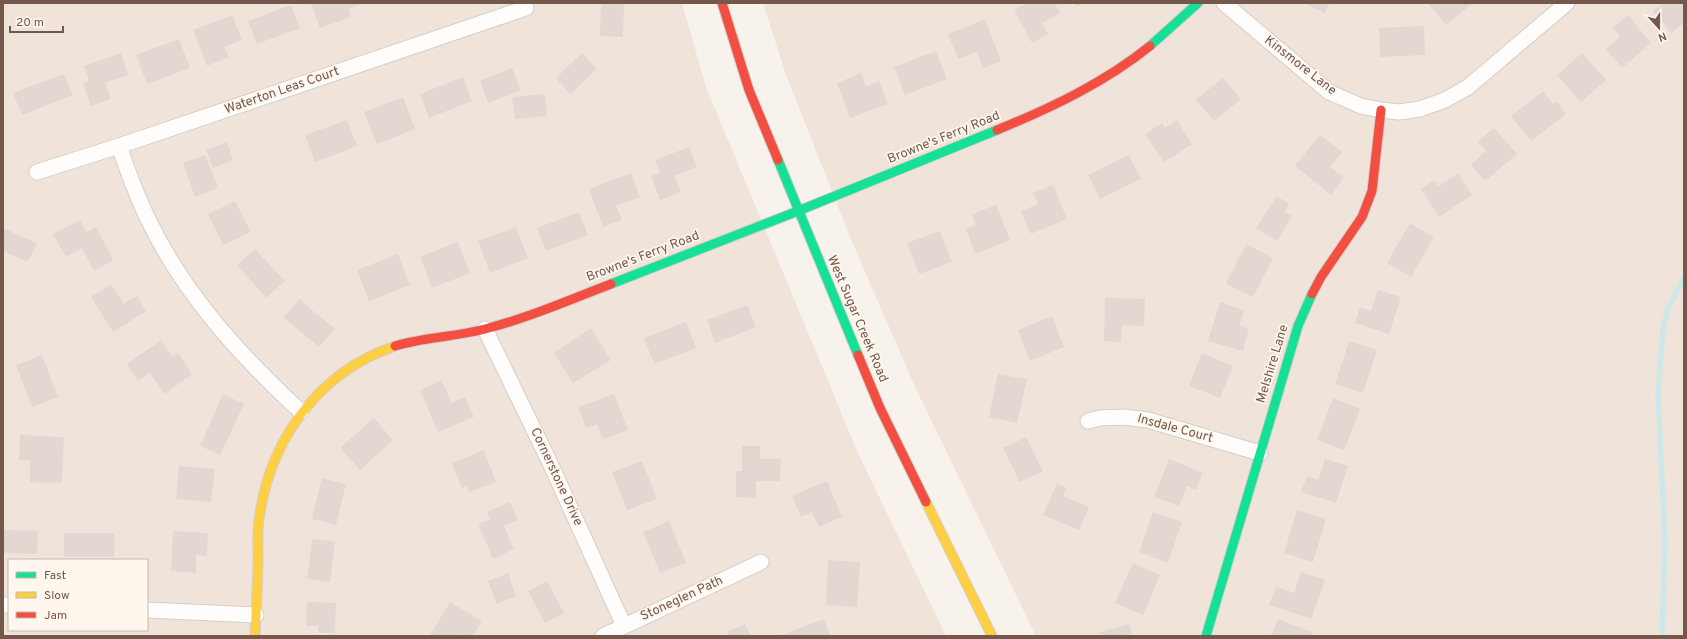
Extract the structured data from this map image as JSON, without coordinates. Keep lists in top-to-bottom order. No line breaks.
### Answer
{"streets":{"street":["Kinsmore Lane","Waterton Leas Court","Browne's Ferry Road","West Sugar Creek Road","Melshire Lane","Insdale Court","Cornerstone Drive","Stoneglen Path"]},"crossings":[["Kinsmore Lane","Melshire Lane"],["Browne's Ferry Road","West Sugar Creek Road"],["Browne's Ferry Road","Cornerstone Drive"],["Melshire Lane","Insdale Court"],["Cornerstone Drive","Stoneglen Path"]],"legend":["Fast","Slow","Jam"],"scale_bar":"20 m","north":"bottom"}
